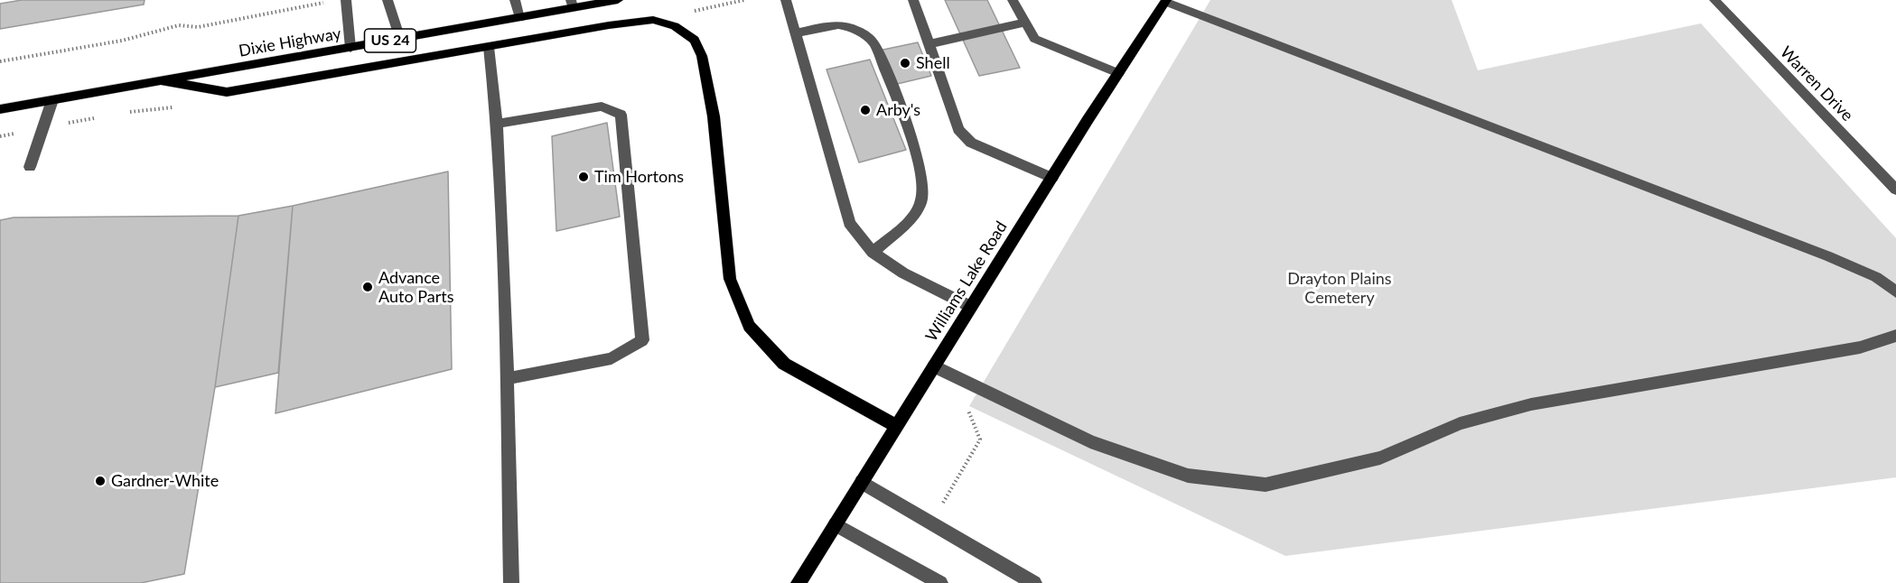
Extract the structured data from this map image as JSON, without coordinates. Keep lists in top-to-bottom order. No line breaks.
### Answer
{"streets":{"main road":["US 24","Dixie Highway","Williams Lake Road"],"street":["Warren Drive"]},"parks":["Drayton Plains Cemetery"],"places":["Shell","Arby's","Tim Hortons","Advance Auto Parts","Gardner-White"]}
